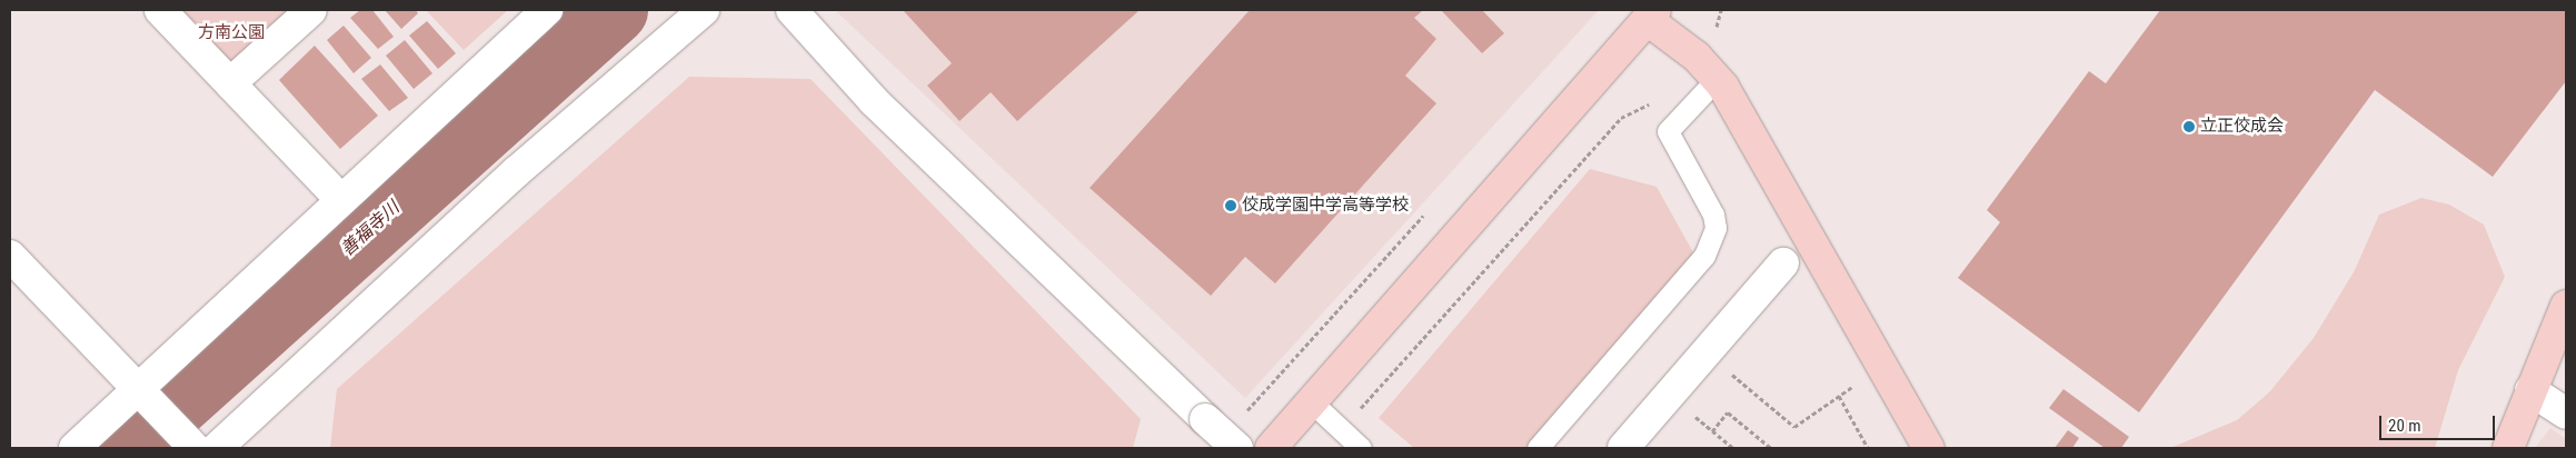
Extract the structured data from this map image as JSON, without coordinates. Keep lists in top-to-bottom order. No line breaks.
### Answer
{"water":["善福寺川"],"parks":["方南公園"],"places":["立正佼成会","佼成学園中学高等学校"],"scale_bar":"20 m"}
